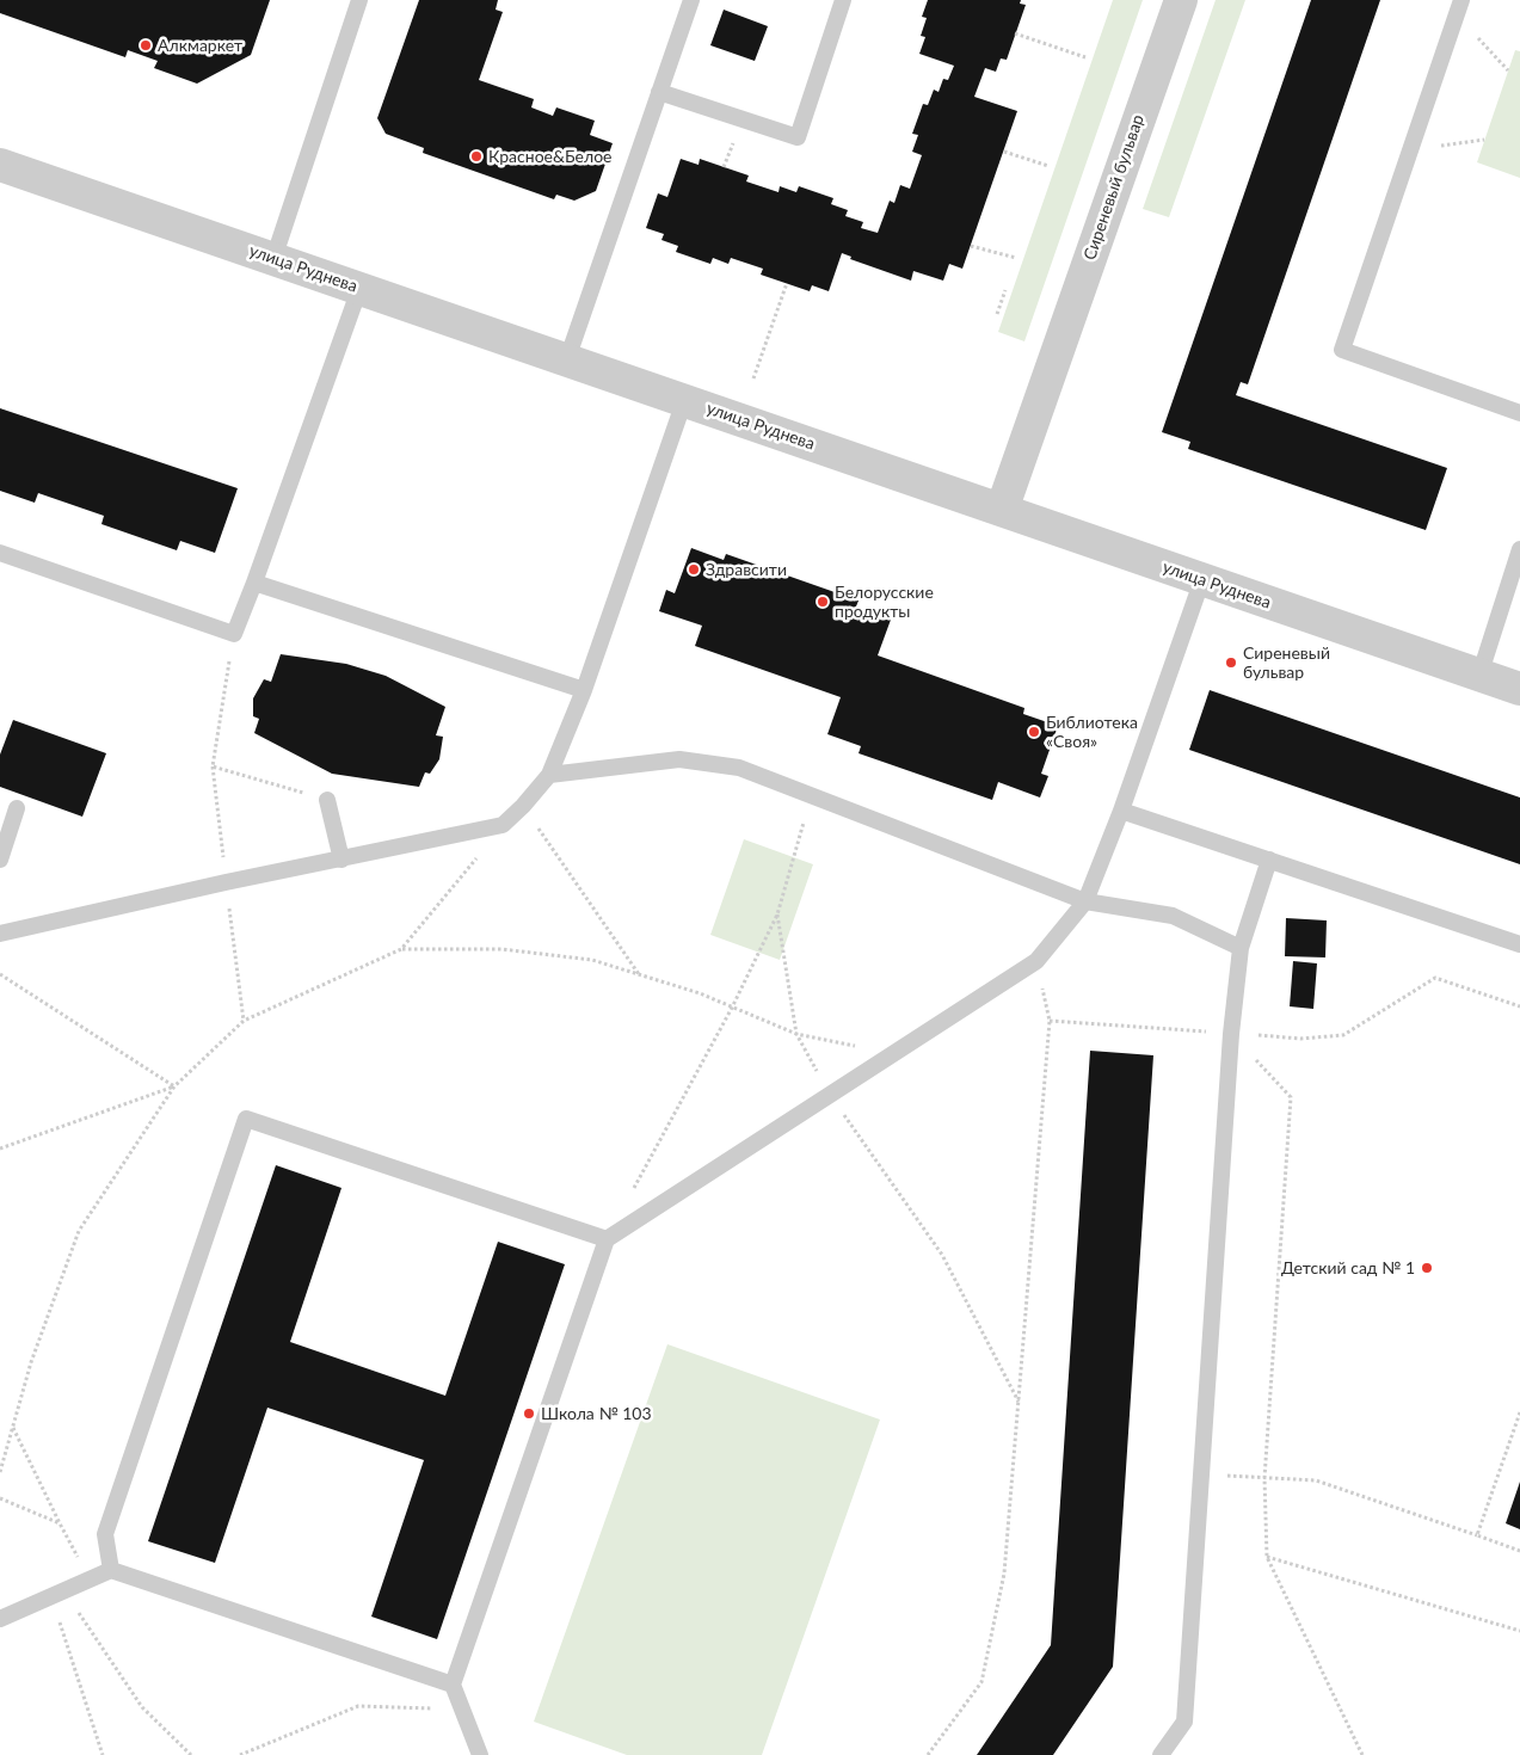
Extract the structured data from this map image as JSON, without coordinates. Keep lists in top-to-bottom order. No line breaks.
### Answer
{"streets":{"street":["Сиреневый бульвар","улица Руднева"]},"crossings":[["Сиреневый бульвар","улица Руднева"]],"places":["Алкмаркет","Красное&Белое","Здравсити","Белорусские продукты","Сиреневый бульвар","Библиотека «Своя»","Детский сад № 1","Школа № 103"]}
